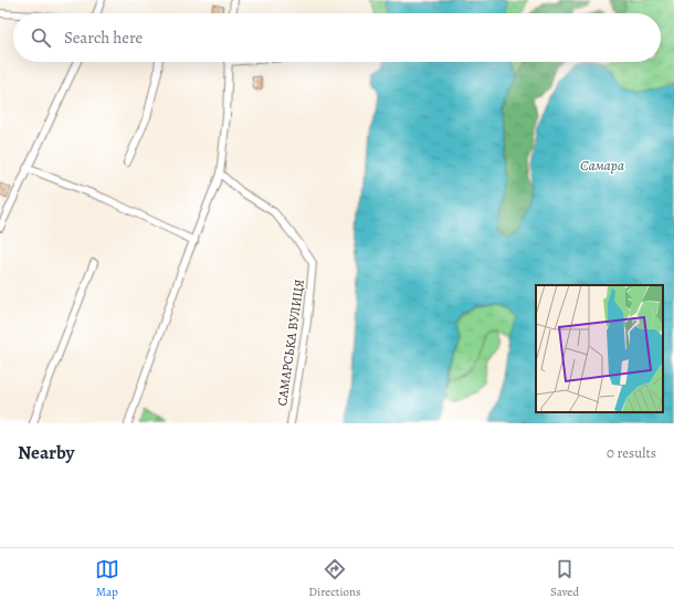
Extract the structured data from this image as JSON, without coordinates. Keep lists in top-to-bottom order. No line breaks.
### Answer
{"streets":{"street":["САМАРСЬКА ВУЛИЦЯ"]},"water":["Самара"],"page":{"search":"Search here","heading":["Nearby","0 results"],"nav":["Map","Directions","Saved"]}}
